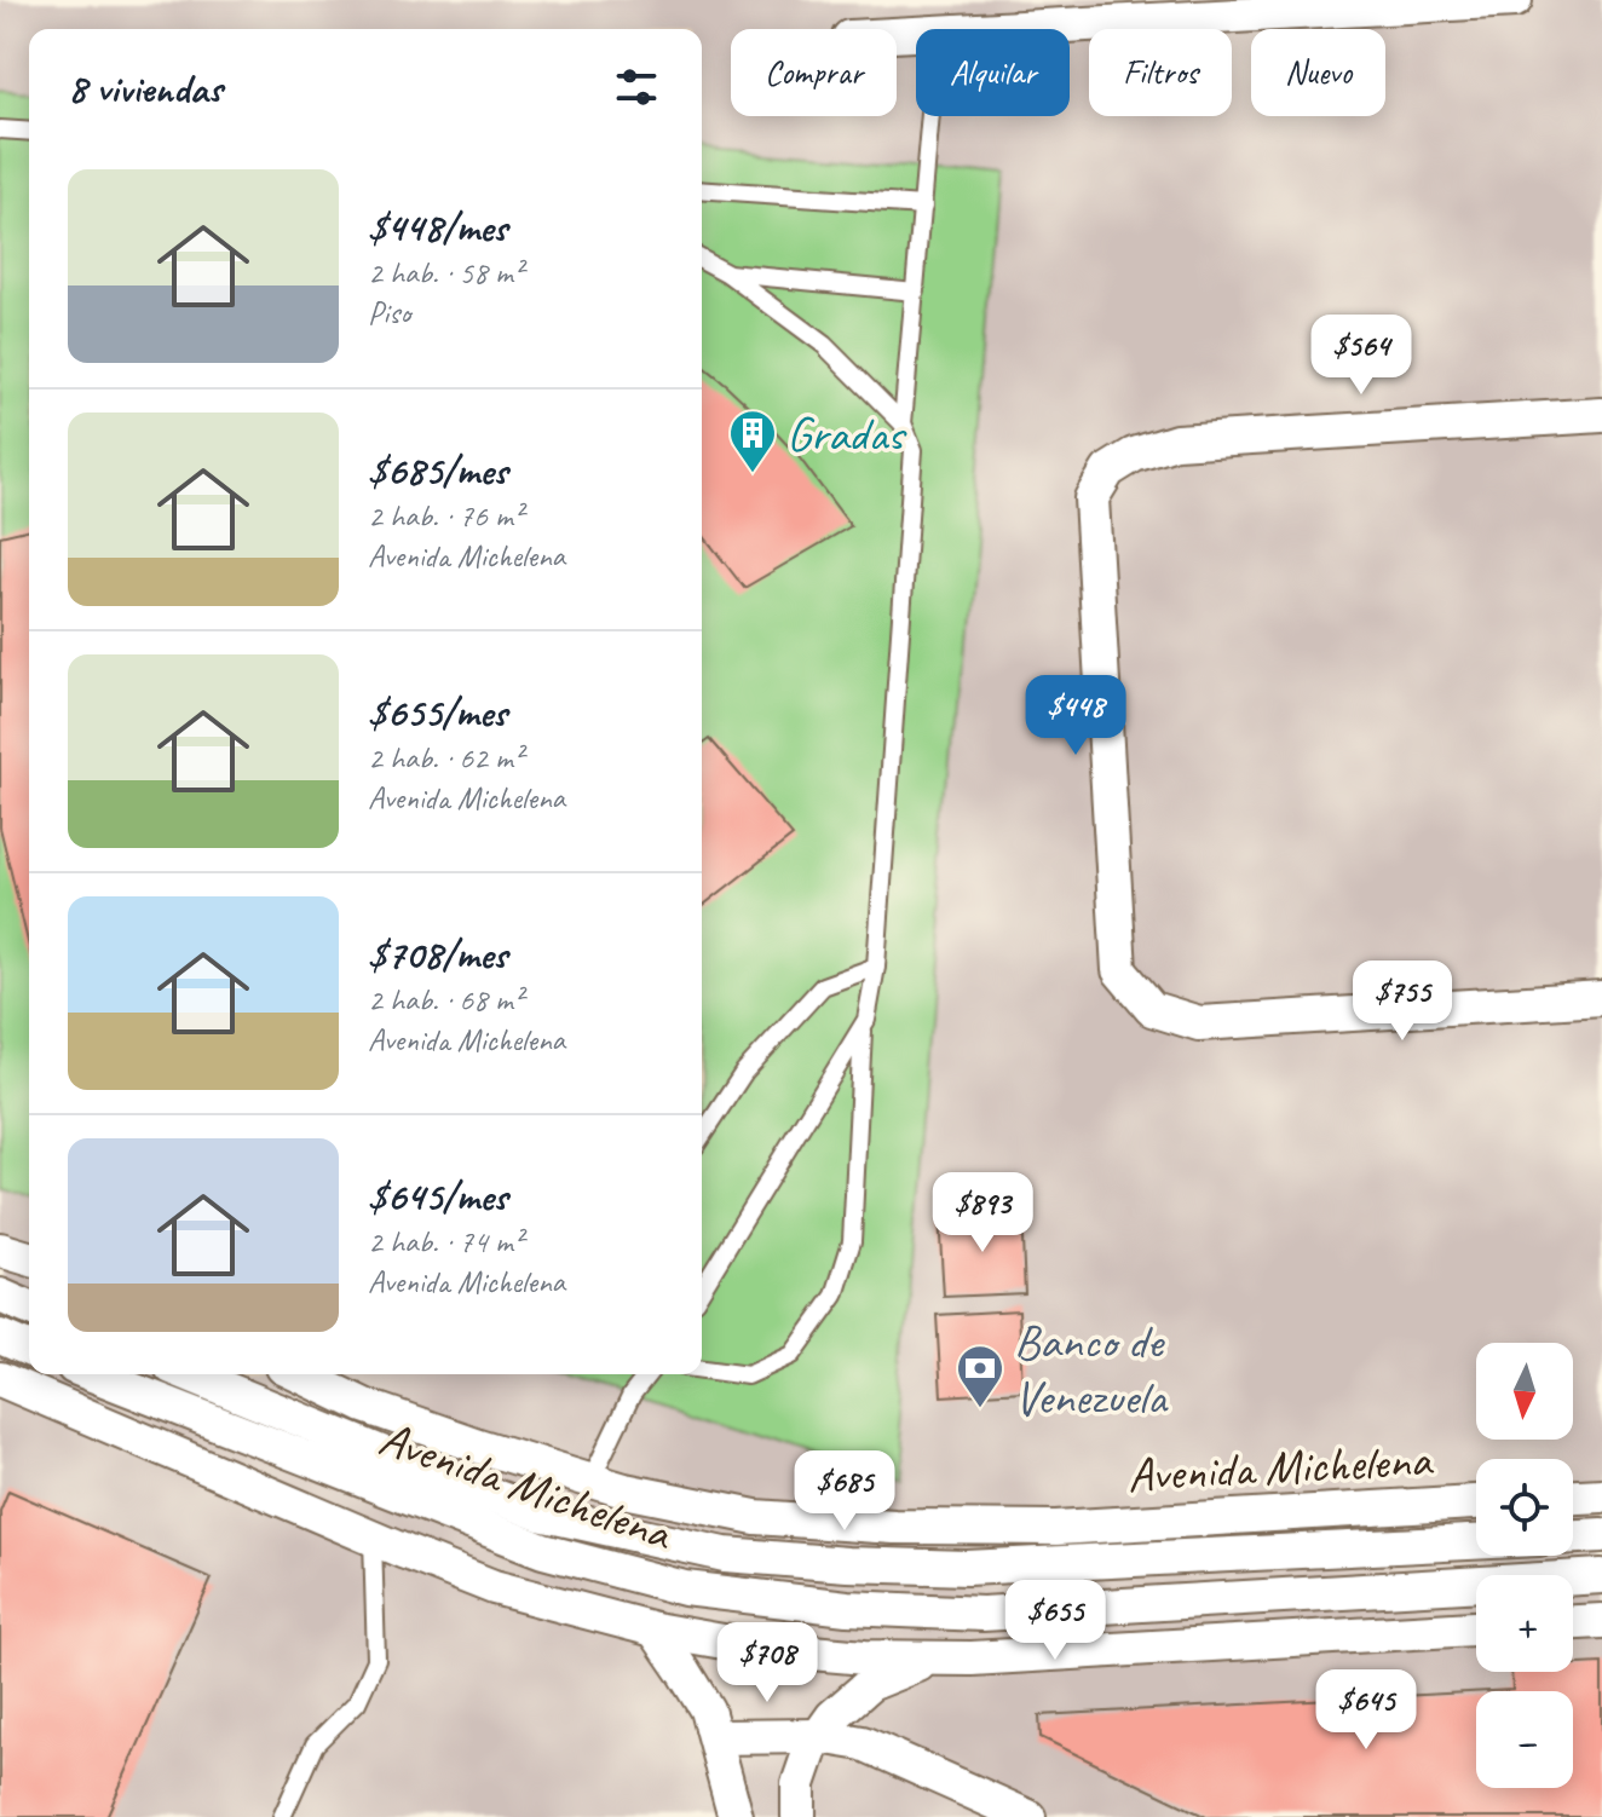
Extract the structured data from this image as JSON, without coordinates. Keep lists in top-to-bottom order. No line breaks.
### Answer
{"streets":{"street":["Avenida Michelena"]},"places":{"building":["Gradas"],"bank":["Banco de Venezuela"]},"north":"bottom","page":{"chip":["Comprar","Alquilar","Filtros","Nuevo"],"heading":"8 viviendas","list":[{"name":"$448/mes","note":"2 hab. · 58 m² · Piso"},{"name":"$685/mes","note":"2 hab. · 76 m² · Avenida Michelena"},{"name":"$655/mes","note":"2 hab. · 62 m² · Avenida Michelena"},{"name":"$708/mes","note":"2 hab. · 68 m² · Avenida Michelena"},{"name":"$645/mes","note":"2 hab. · 74 m² · Avenida Michelena"}],"price":["$564","$448","$755","$893","$685","$655","$708","$645"],"map_buttons":["+","−"]}}
